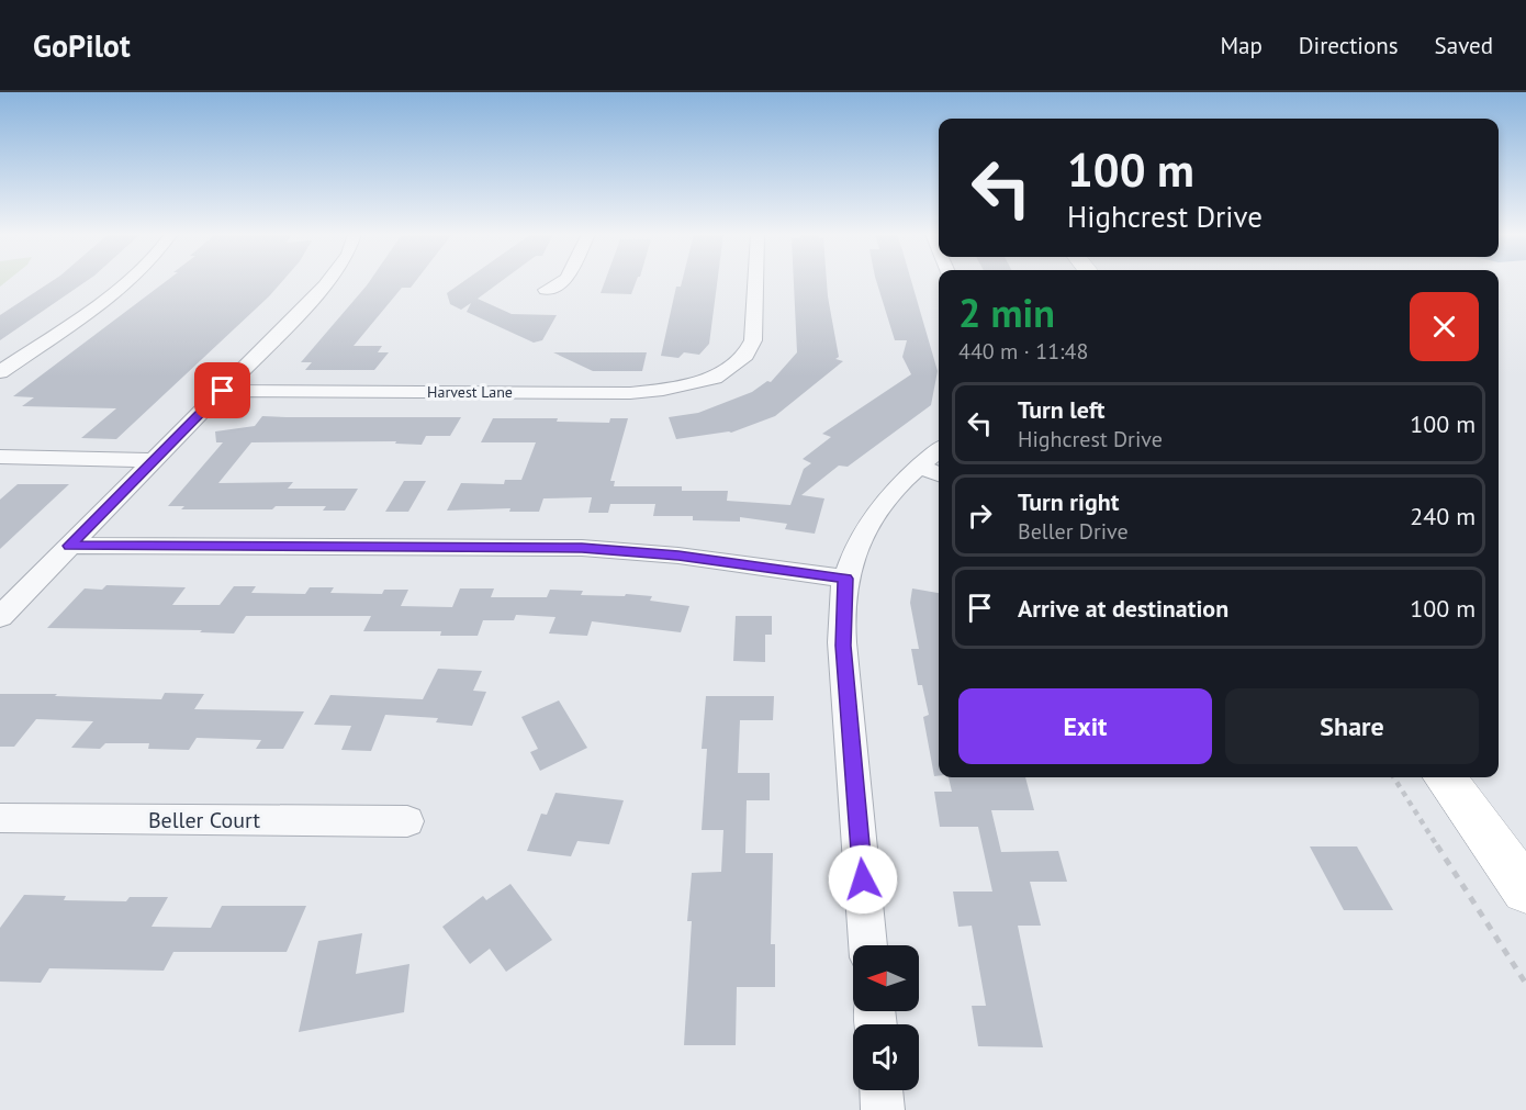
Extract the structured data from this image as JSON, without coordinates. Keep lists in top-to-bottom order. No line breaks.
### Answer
{"streets":{"street":["Harvest Lane","Beller Court"]},"north":"left","page":{"header":"GoPilot","nav":["Map","Directions","Saved"],"turn":["100 m","Highcrest Drive"],"heading":["2 min","440 m · 11:48"],"list":[{"name":"Turn left","note":"Highcrest Drive","value":"100 m"},{"name":"Turn right","note":"Beller Drive","value":"240 m"},{"name":"Arrive at destination","value":"100 m"}],"buttons":["Exit","Share"]}}
